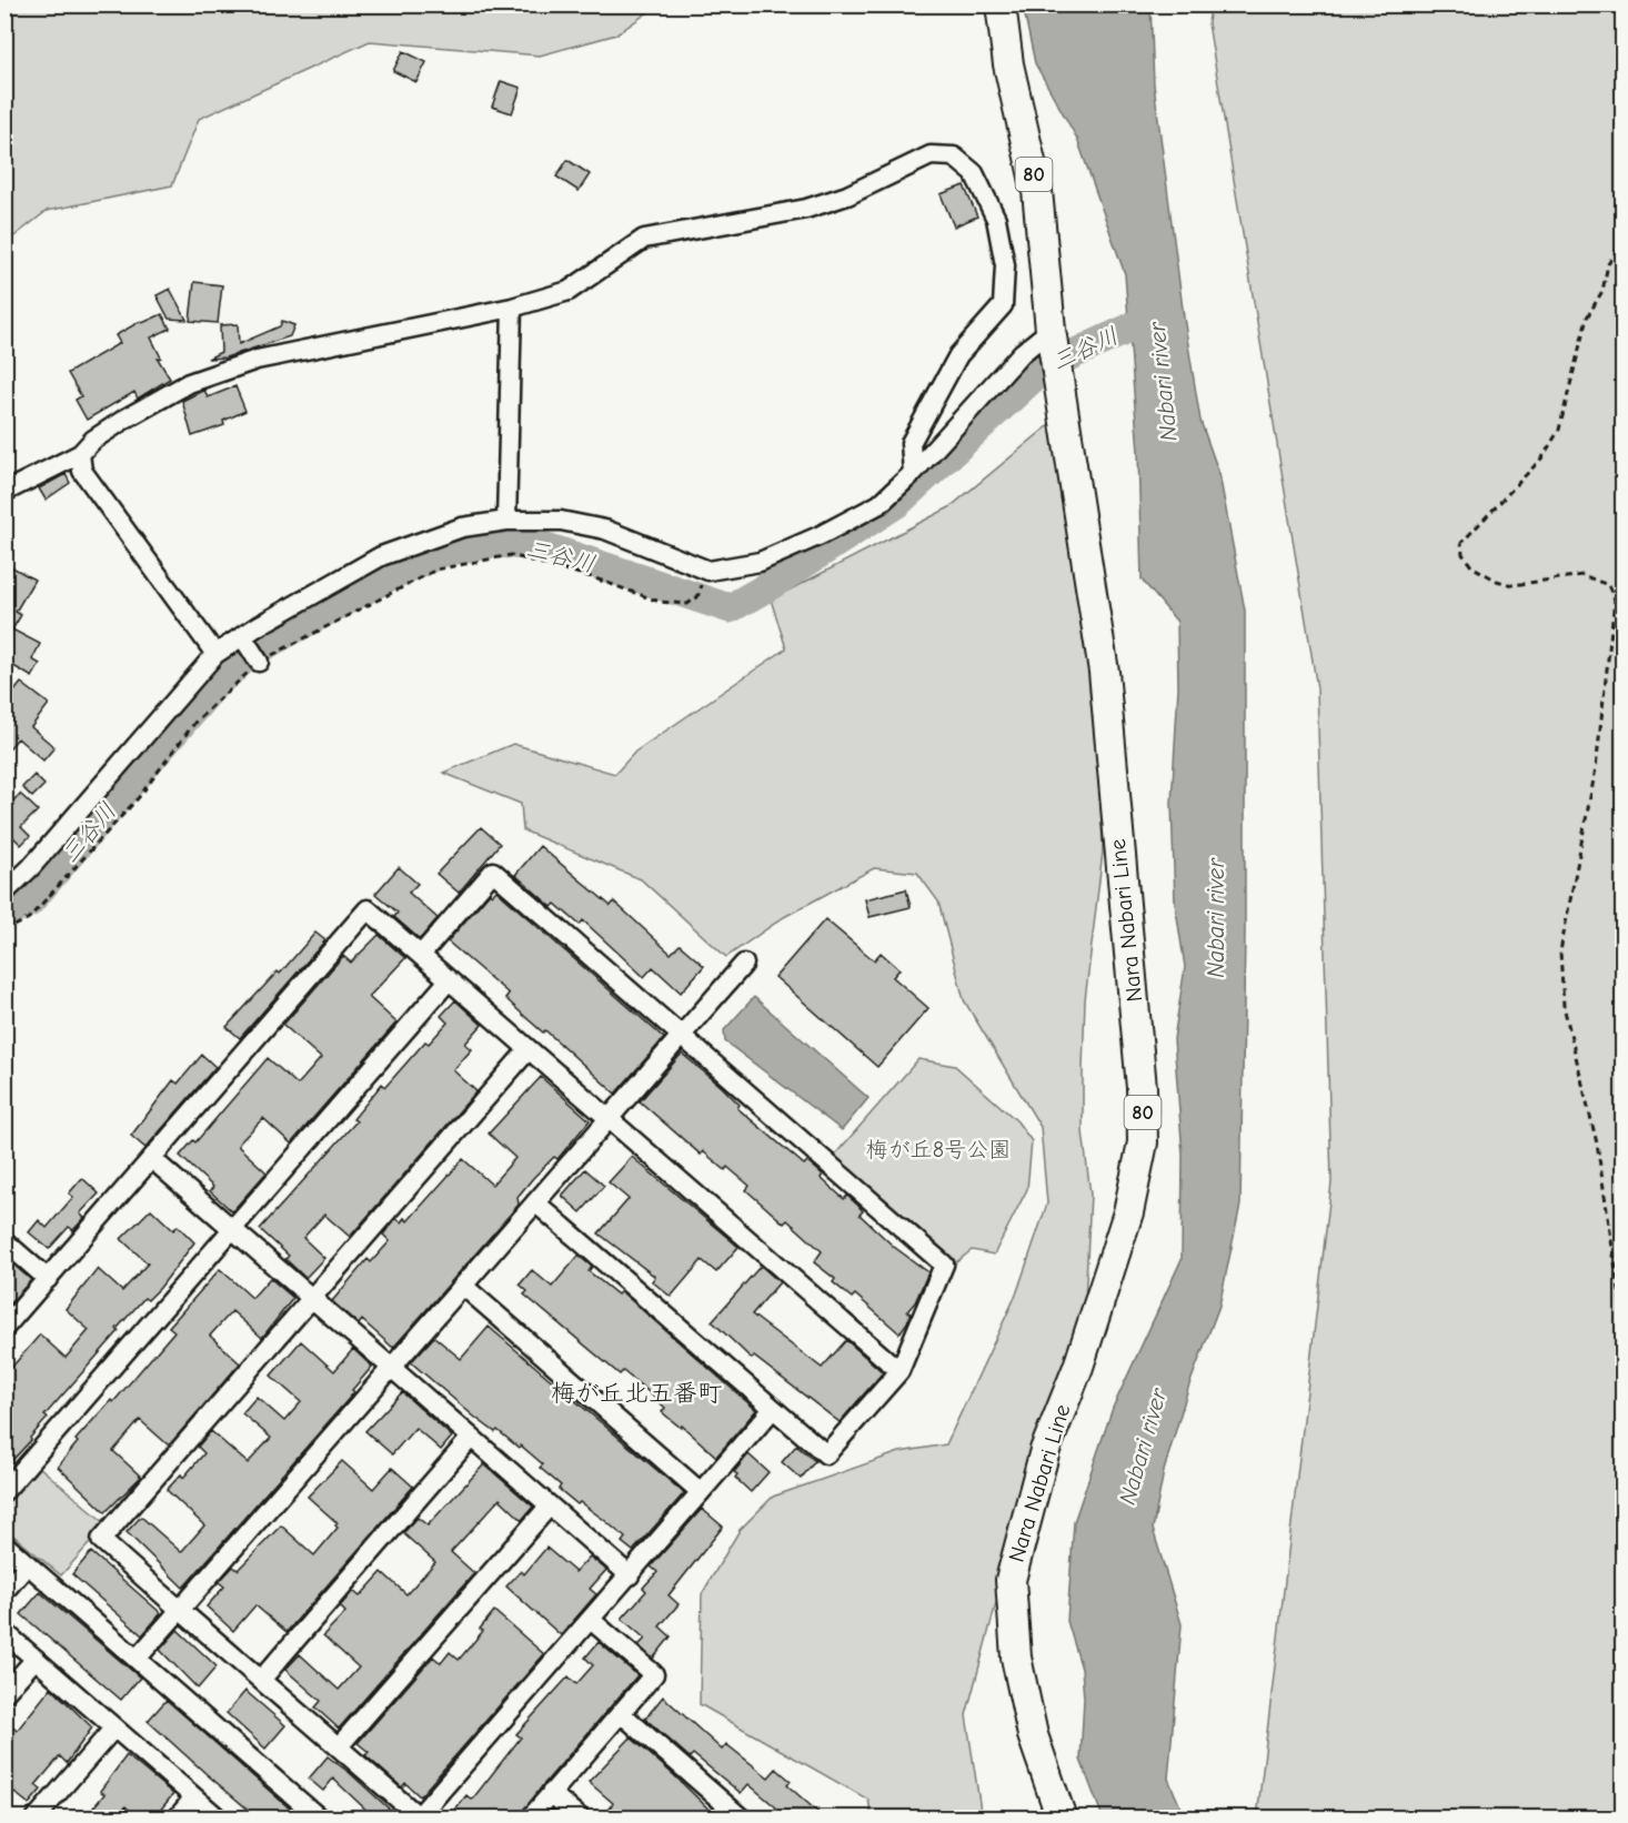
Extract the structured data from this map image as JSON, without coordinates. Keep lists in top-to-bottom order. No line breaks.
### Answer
{"streets":{"main road":["80","Nara Nabari Line"]},"districts":["梅が丘北五番町"],"water":["三谷川","Nabari river"],"parks":["梅が丘8号公園"]}
